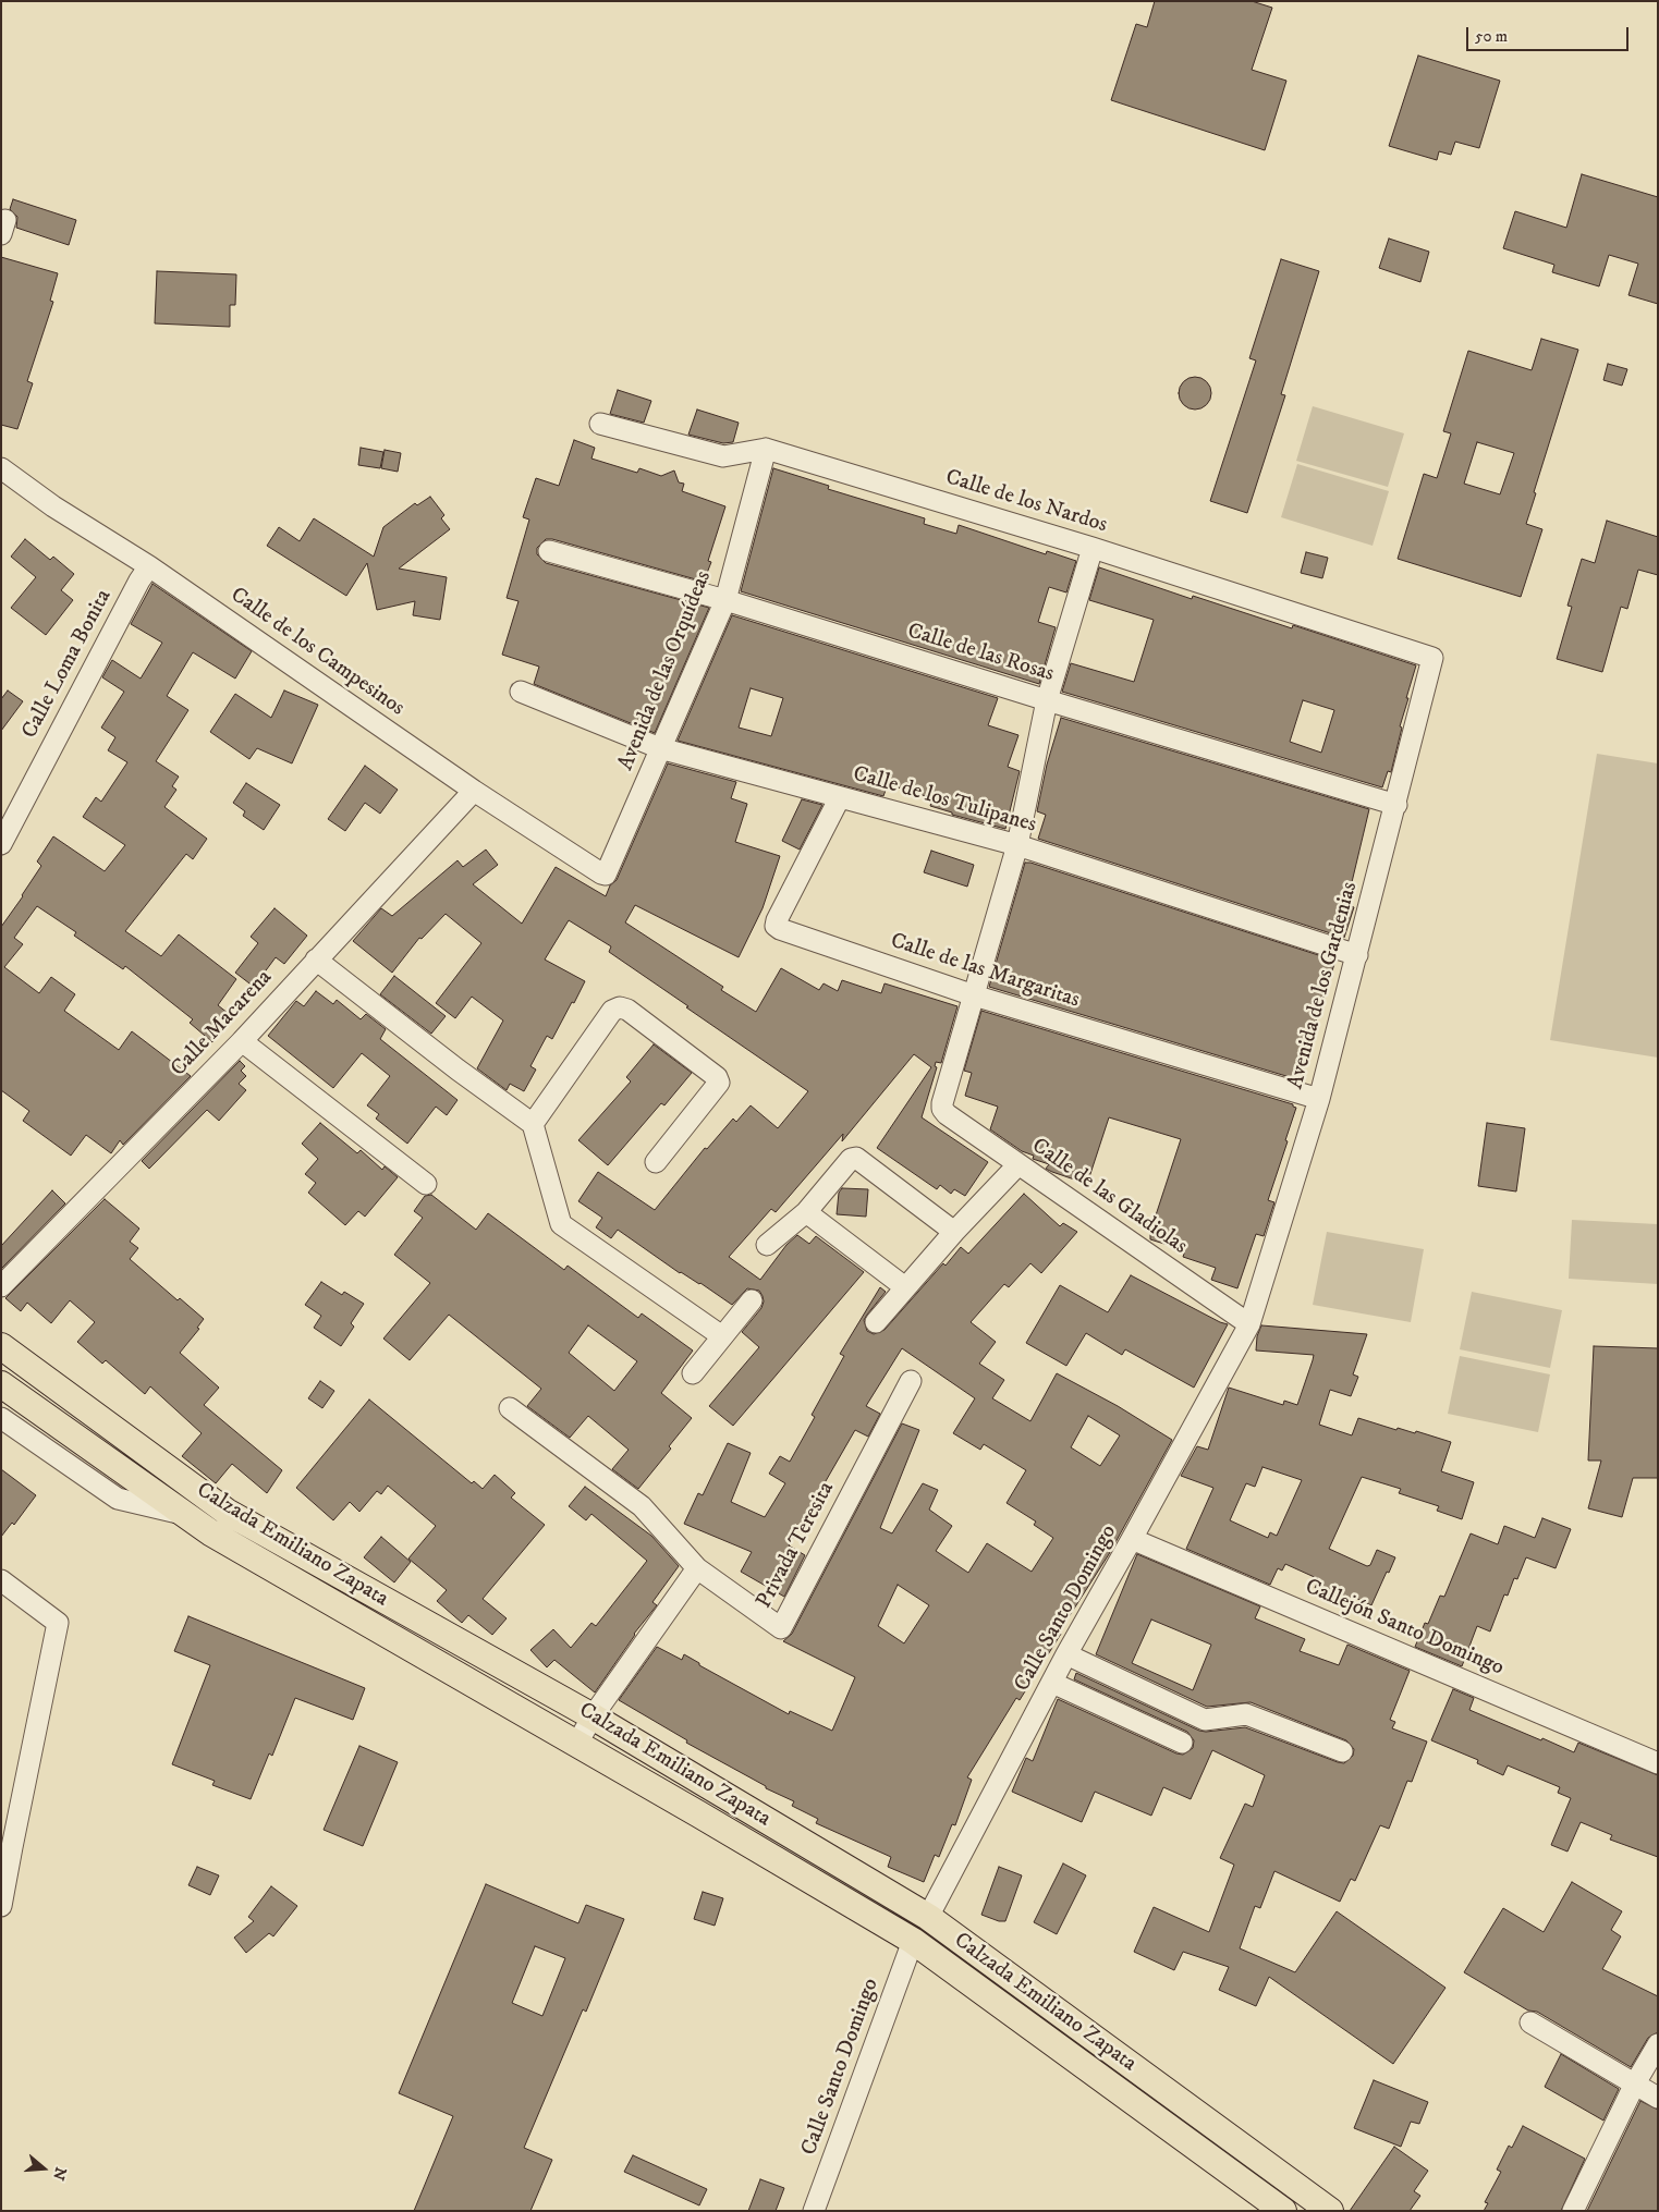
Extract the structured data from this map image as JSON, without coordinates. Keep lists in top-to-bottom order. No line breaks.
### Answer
{"streets":{"main road":["Calzada Emiliano Zapata"],"street":["Calle de los Nardos","Calle de los Campesinos","Calle de las Rosas","Calle Loma Bonita","Avenida de las Orquídeas","Calle de los Tulipanes","Calle de las Margaritas","Avenida de los Gardenias","Calle Macarena","Calle de las Gladiolas","Privada Teresita","Calle Santo Domingo","Callejón Santo Domingo"]},"crossings":[["Calle de los Nardos","Avenida de las Orquídeas"],["Calle de los Nardos","Avenida de los Gardenias"],["Calle de los Campesinos","Calle Loma Bonita"],["Calle de los Campesinos","Avenida de las Orquídeas"],["Calle de los Campesinos","Calle Macarena"],["Calle de las Rosas","Avenida de las Orquídeas"],["Calle de las Rosas","Avenida de los Gardenias"],["Avenida de las Orquídeas","Calle de los Tulipanes"],["Calle de los Tulipanes","Calle de las Margaritas"],["Calle de los Tulipanes","Avenida de los Gardenias"],["Calle de las Margaritas","Avenida de los Gardenias"],["Calle de las Margaritas","Calle de las Gladiolas"],["Avenida de los Gardenias","Calle de las Gladiolas"],["Avenida de los Gardenias","Calle Santo Domingo"],["Calle de las Gladiolas","Calle Santo Domingo"],["Calzada Emiliano Zapata","Calle Santo Domingo"],["Calle Santo Domingo","Callejón Santo Domingo"]],"scale_bar":"50 m","north":"right"}
